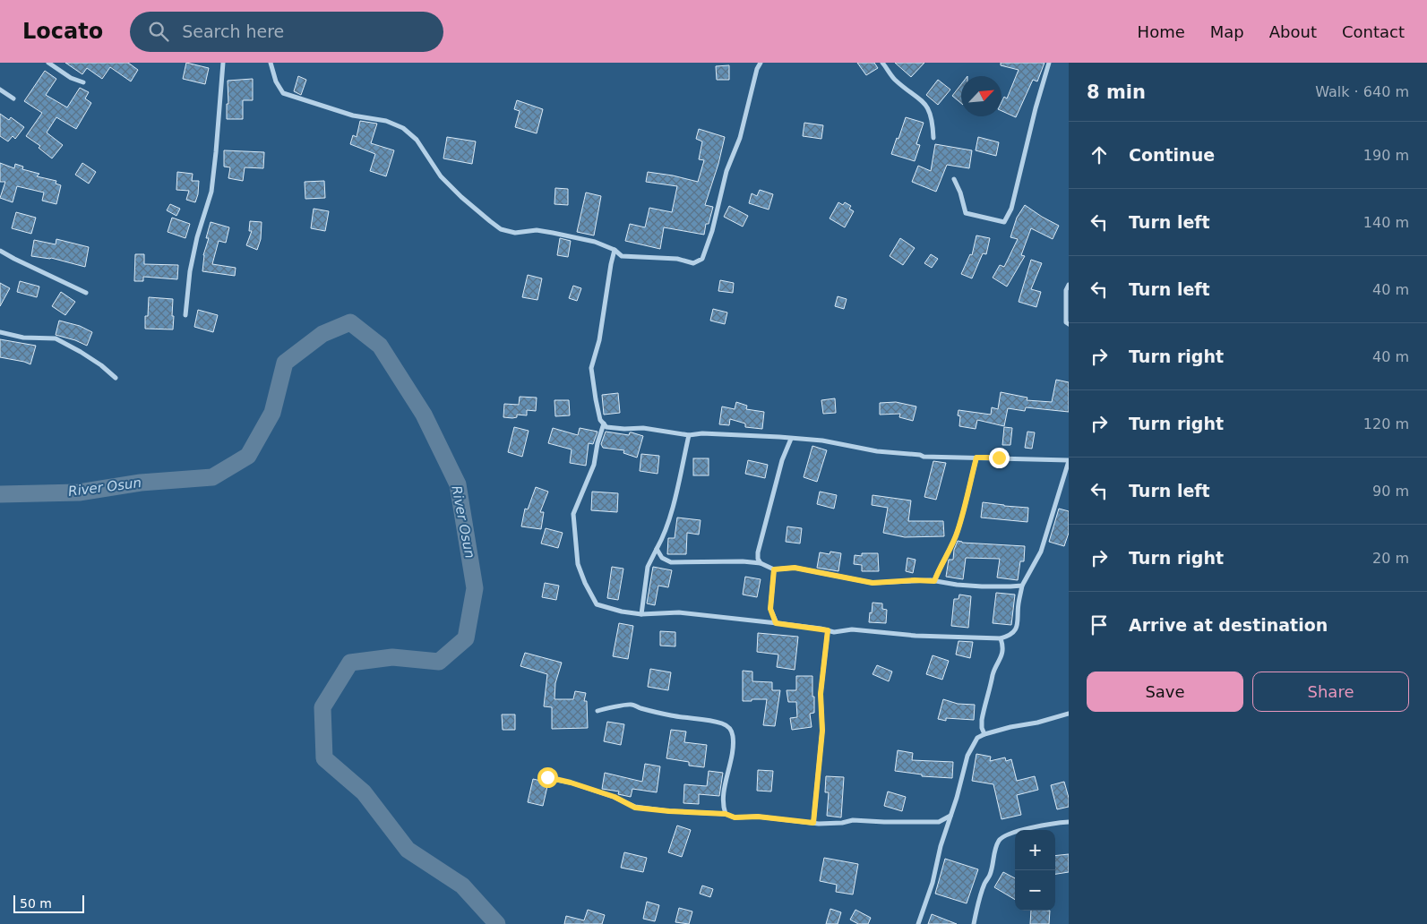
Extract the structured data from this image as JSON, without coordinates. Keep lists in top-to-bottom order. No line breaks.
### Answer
{"water":["River Osun"],"scale_bar":"50 m","north":"top right","page":{"header":"Locato","search":"Search here","nav":["Home","Map","About","Contact"],"heading":["8 min","Walk · 640 m"],"list":[["Continue","190 m"],["Turn left","140 m"],["Turn left","40 m"],["Turn right","40 m"],["Turn right","120 m"],["Turn left","90 m"],["Turn right","20 m"],"Arrive at destination"],"buttons":["Save","Share"],"map_buttons":["+","−"],"scale":"50 m"}}
